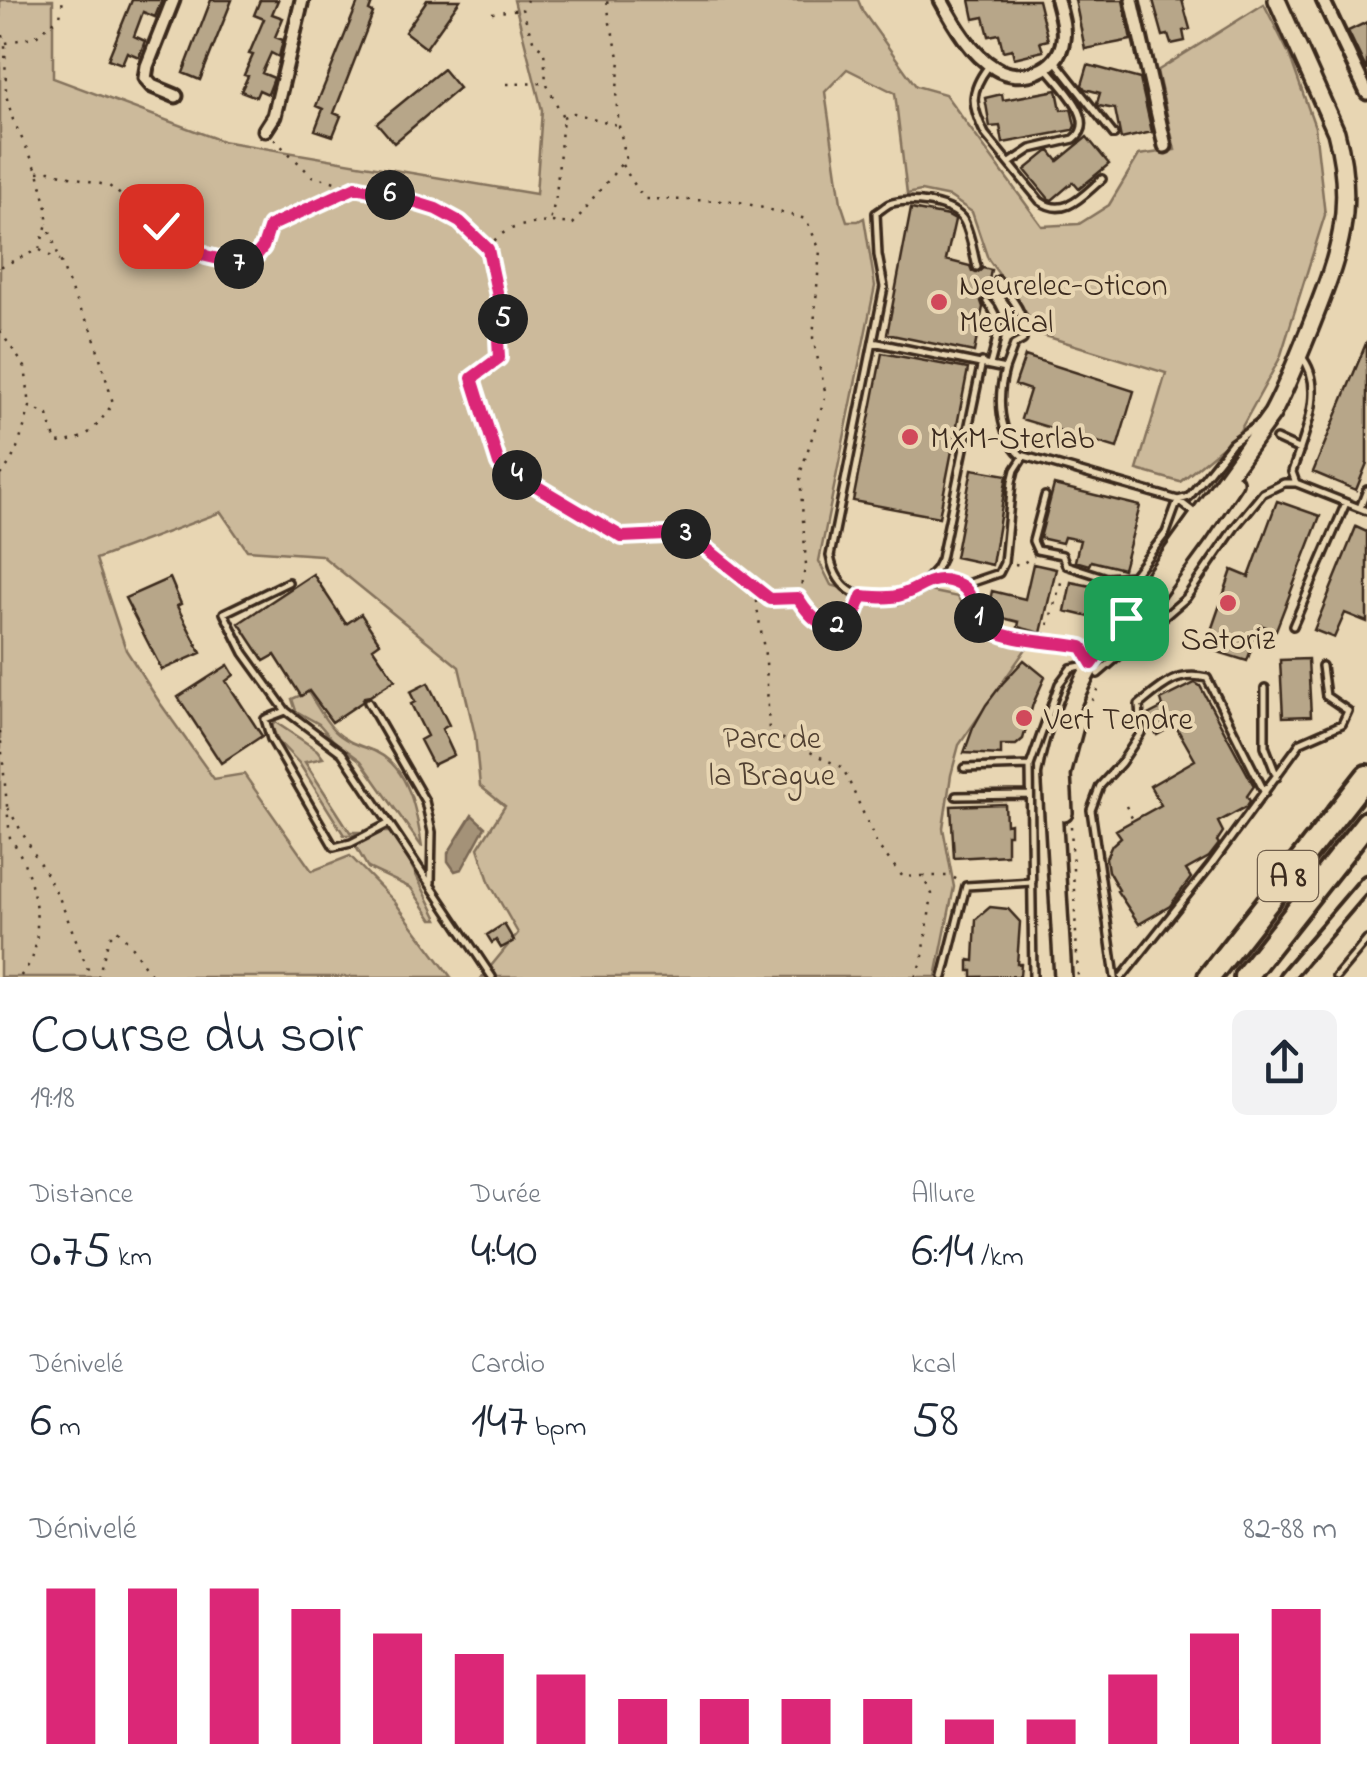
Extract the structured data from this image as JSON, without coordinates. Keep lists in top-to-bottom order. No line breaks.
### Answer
{"streets":{"highway":["A 8"]},"parks":["Parc de la Brague"],"places":["Neurelec-Oticon Medical","MXM-Sterlab","Satoriz","Vert Tendre"],"page":{"pins":["6","7","5","4","3","1","2"],"heading":["Course du soir","19:18"],"stats":[["Distance","0.75 km"],["Durée","4:40"],["Allure","6:14 /km"],["Dénivelé","6 m"],["Cardio","147 bpm"],["kcal","58"]],"chart":["Dénivelé","82–88 m"]}}
